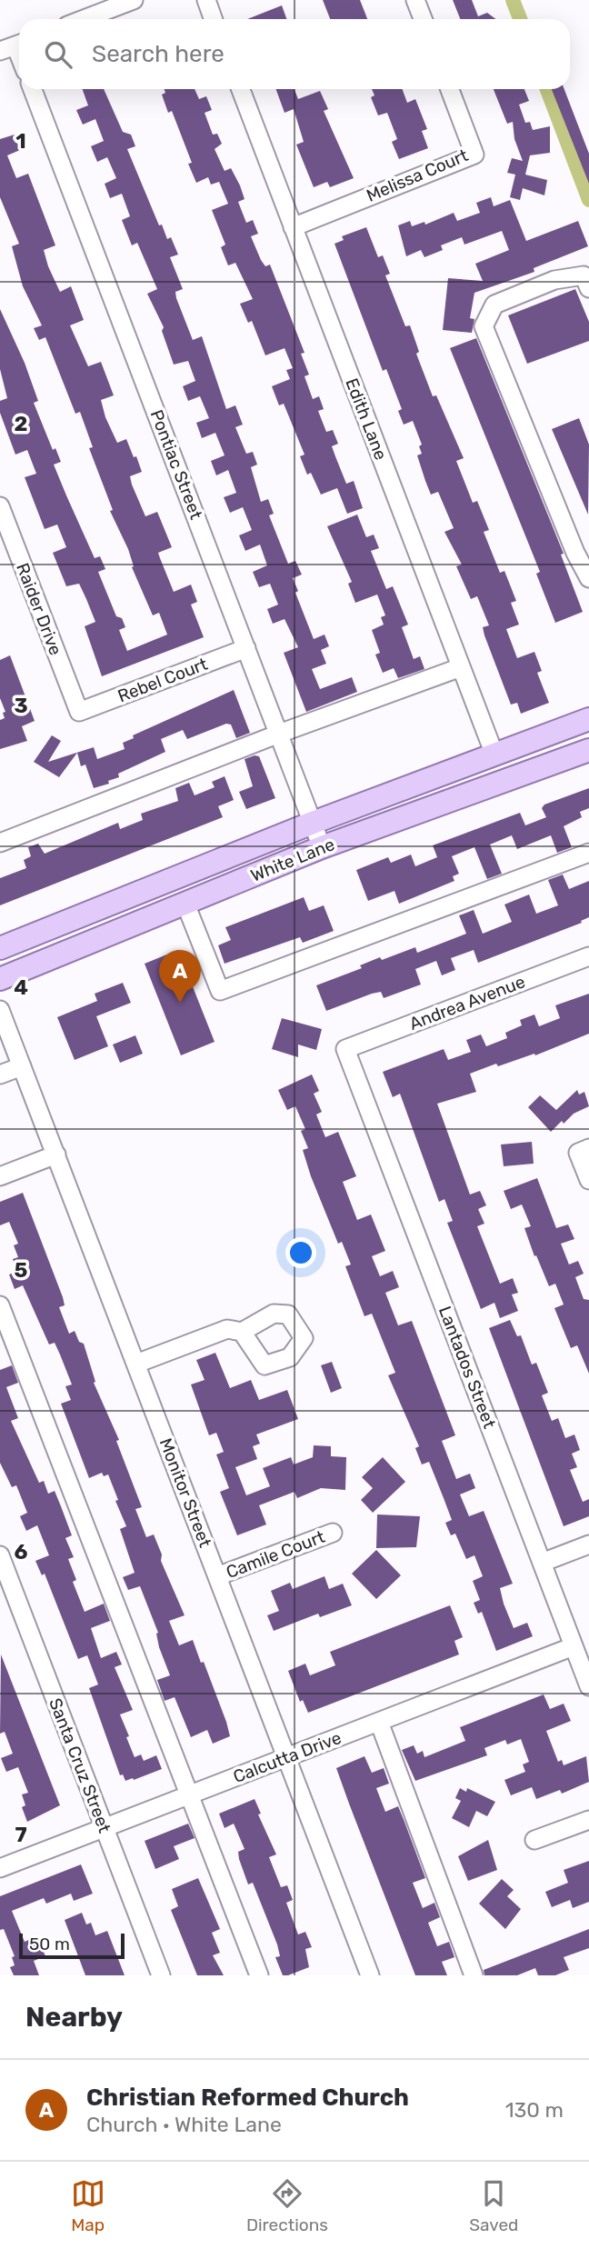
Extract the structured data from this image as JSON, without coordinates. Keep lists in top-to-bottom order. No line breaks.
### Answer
{"streets":{"main road":["White Lane"],"street":["Melissa Court","Edith Lane","Pontiac Street","Raider Drive","Rebel Court","Andrea Avenue","Lantados Street","Monitor Street","Camile Court","Calcutta Drive","Santa Cruz Street"]},"crossings":[["Melissa Court","Edith Lane"],["Edith Lane","White Lane"],["Pontiac Street","Rebel Court"],["Pontiac Street","White Lane"],["Raider Drive","Rebel Court"],["Andrea Avenue","Lantados Street"],["Lantados Street","Calcutta Drive"],["Monitor Street","Camile Court"],["Monitor Street","Calcutta Drive"],["Calcutta Drive","Santa Cruz Street"]],"scale_bar":"50 m","page":{"search":"Search here","pins":"A","scale":"50 m","heading":"Nearby","list":[{"mark":"A","name":"Christian Reformed Church","note":"Church · White Lane","value":"130 m"}],"nav":["Map","Directions","Saved"]},"grid":{"rows":["1","2","3","4","5","6","7"]}}
